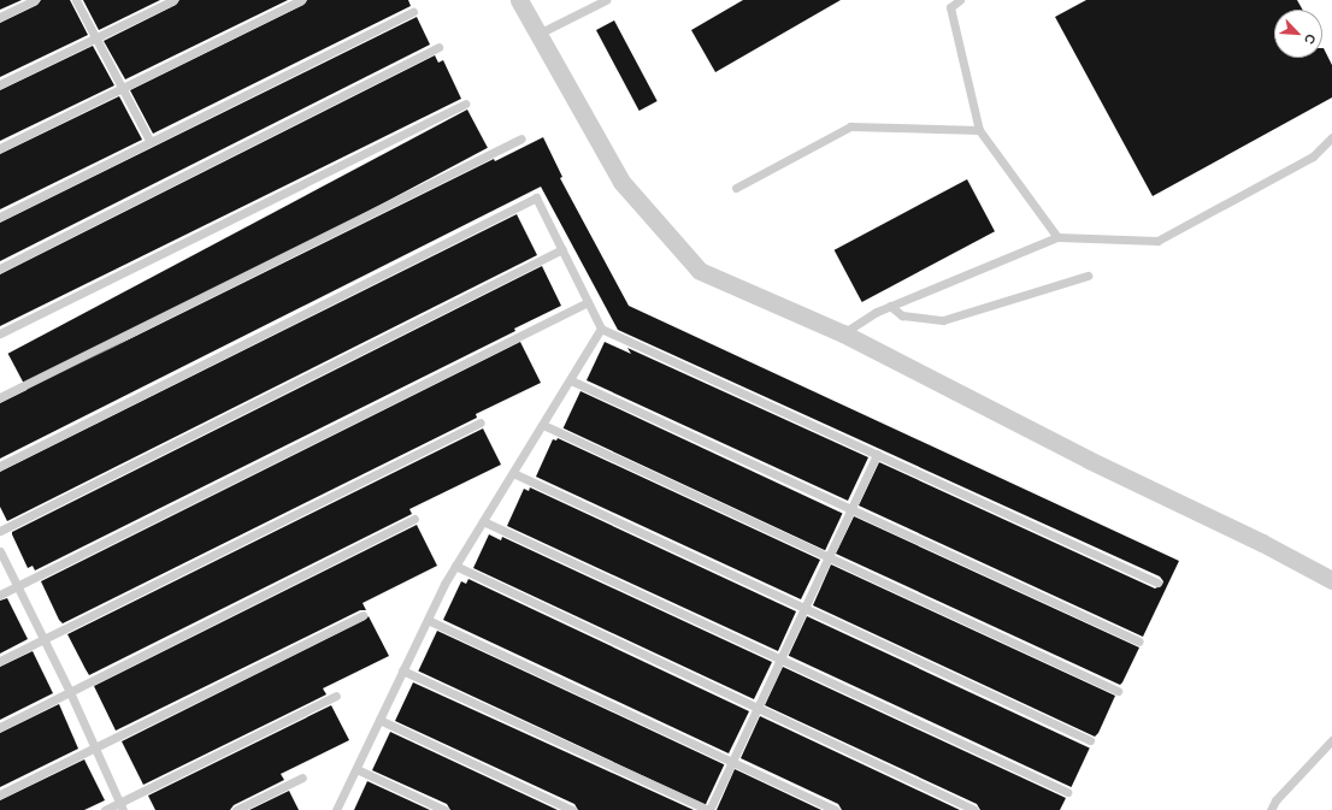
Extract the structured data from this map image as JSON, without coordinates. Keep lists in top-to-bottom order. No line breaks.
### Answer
{"north":"bottom right"}
